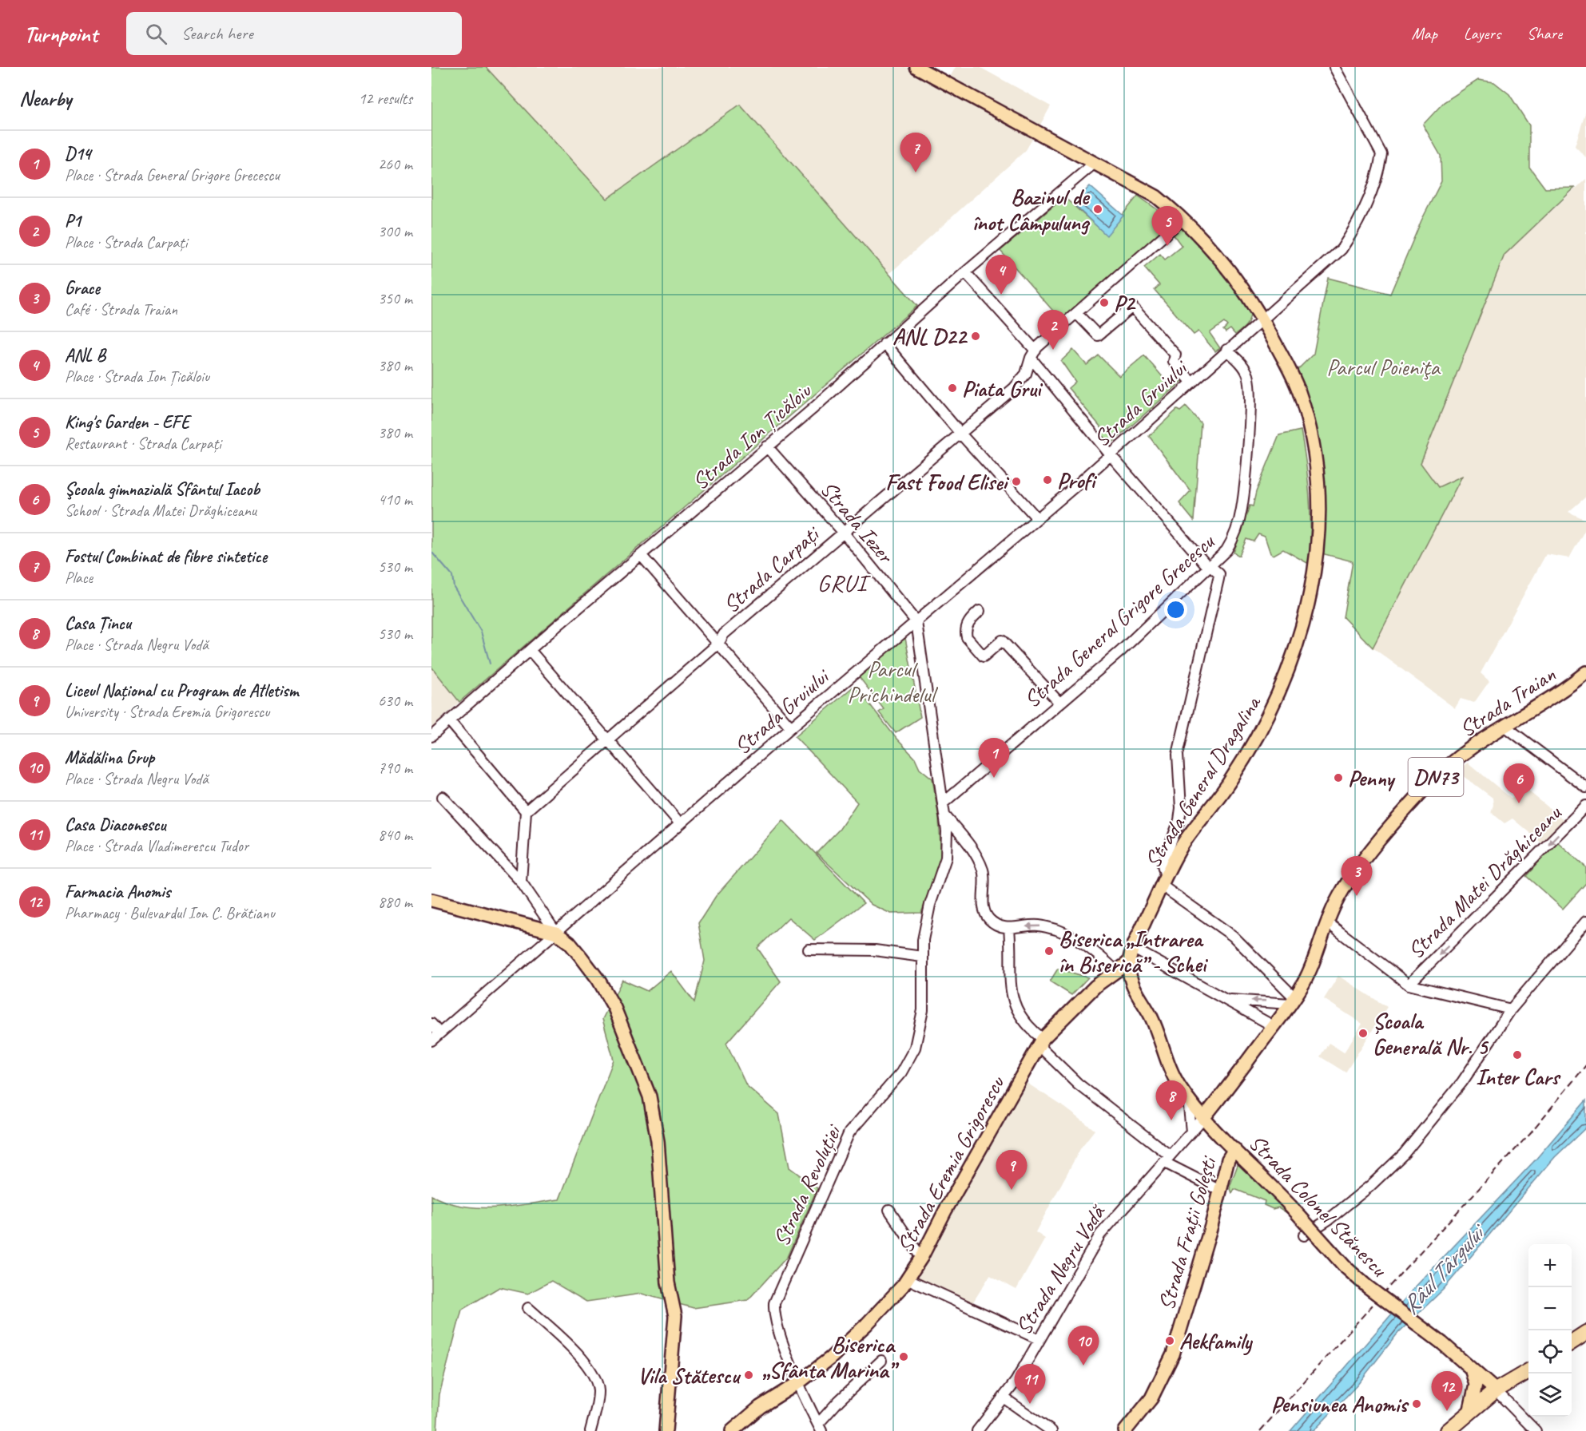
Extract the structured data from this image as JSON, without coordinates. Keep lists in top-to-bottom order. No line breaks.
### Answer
{"streets":{"main road":["Strada Traian","DN73","Strada General Dragalina","Strada Eremia Grigorescu","Strada Colonel Stănescu","Strada Frații Golești","Strada Negru Vodă"],"street":["Strada Gruiului","Strada Ion Țicăloiu","Strada Iezer","Strada Carpați","Strada General Grigore Grecescu","Strada Matei Drăghiceanu","Strada Revoluției"]},"crossings":[["Strada Gruiului","Strada Iezer"],["Strada Gruiului","Strada General Grigore Grecescu"],["Strada Gruiului","Strada General Dragalina"],["Strada Gruiului","Strada Revoluției"],["Strada Ion Țicăloiu","Strada Iezer"],["Strada Ion Țicăloiu","Strada General Dragalina"],["Strada Iezer","Strada Carpați"],["Strada Iezer","Strada Revoluției"],["Strada Carpați","Strada General Dragalina"],["Strada General Grigore Grecescu","Strada Revoluției"],["Strada Traian","Strada Negru Vodă"],["Strada General Dragalina","Strada Eremia Grigorescu"],["Strada General Dragalina","Strada Colonel Stănescu"],["Strada General Dragalina","Strada Negru Vodă"],["Strada Eremia Grigorescu","Strada Revoluției"],["Strada Colonel Stănescu","Strada Frații Golești"],["Strada Colonel Stănescu","Strada Negru Vodă"]],"one_way":["Strada Matei Drăghiceanu"],"districts":["GRUI"],"water":["Râul Târgului"],"parks":["Parcul Poieniţa","Parcul Prichindelul"],"places":["Bazinul de înot Câmpulung","P2","ANL D22","Piata Grui","Profi","Fast Food Elisei","Penny","Biserica „Intrarea în Biserică” - Schei","Școala Generală Nr. 5","Inter Cars","Aekfamily","Biserica „Sfânta Marina”","Vila Stătescu","Pensiunea Anomis"],"page":{"header":"Turnpoint","search":"Search here","nav":["Map","Layers","Share"],"heading":["Nearby","12 results"],"list":[{"mark":"1","name":"D14","note":"Place · Strada General Grigore Grecescu","value":"260 m"},{"mark":"2","name":"P1","note":"Place · Strada Carpați","value":"300 m"},{"mark":"3","name":"Grace","note":"Café · Strada Traian","value":"350 m"},{"mark":"4","name":"ANL B","note":"Place · Strada Ion Țicăloiu","value":"380 m"},{"mark":"5","name":"King's Garden - EFE","note":"Restaurant · Strada Carpați","value":"380 m"},{"mark":"6","name":"Şcoala gimnazială Sfântul Iacob","note":"School · Strada Matei Drăghiceanu","value":"410 m"},{"mark":"7","name":"Fostul Combinat de fibre sintetice","note":"Place","value":"530 m"},{"mark":"8","name":"Casa Țincu","note":"Place · Strada Negru Vodă","value":"530 m"},{"mark":"9","name":"Liceul Național cu Program de Atletism","note":"University · Strada Eremia Grigorescu","value":"630 m"},{"mark":"10","name":"Mădălina Grup","note":"Place · Strada Negru Vodă","value":"790 m"},{"mark":"11","name":"Casa Diaconescu","note":"Place · Strada Vladimerescu Tudor","value":"840 m"},{"mark":"12","name":"Farmacia Anomis","note":"Pharmacy · Bulevardul Ion C. Brătianu","value":"880 m"}],"pins":["7","5","4","2","1","6","3","8","9","10","11","12"],"map_buttons":["+","−"]}}
